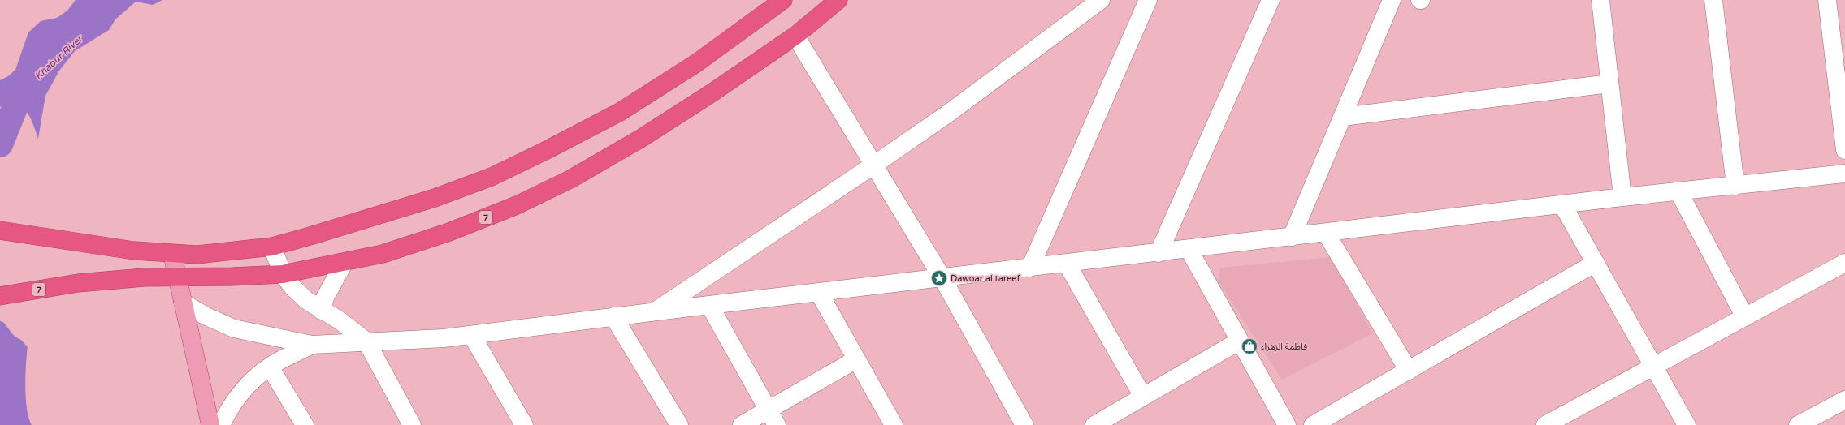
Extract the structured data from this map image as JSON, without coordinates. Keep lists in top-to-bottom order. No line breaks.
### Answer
{"streets":{"highway":["7"]},"water":["Khabur River"],"places":{"place":["Dawoar al tareef"],"shop":["فاطمة الزهراء"]}}
